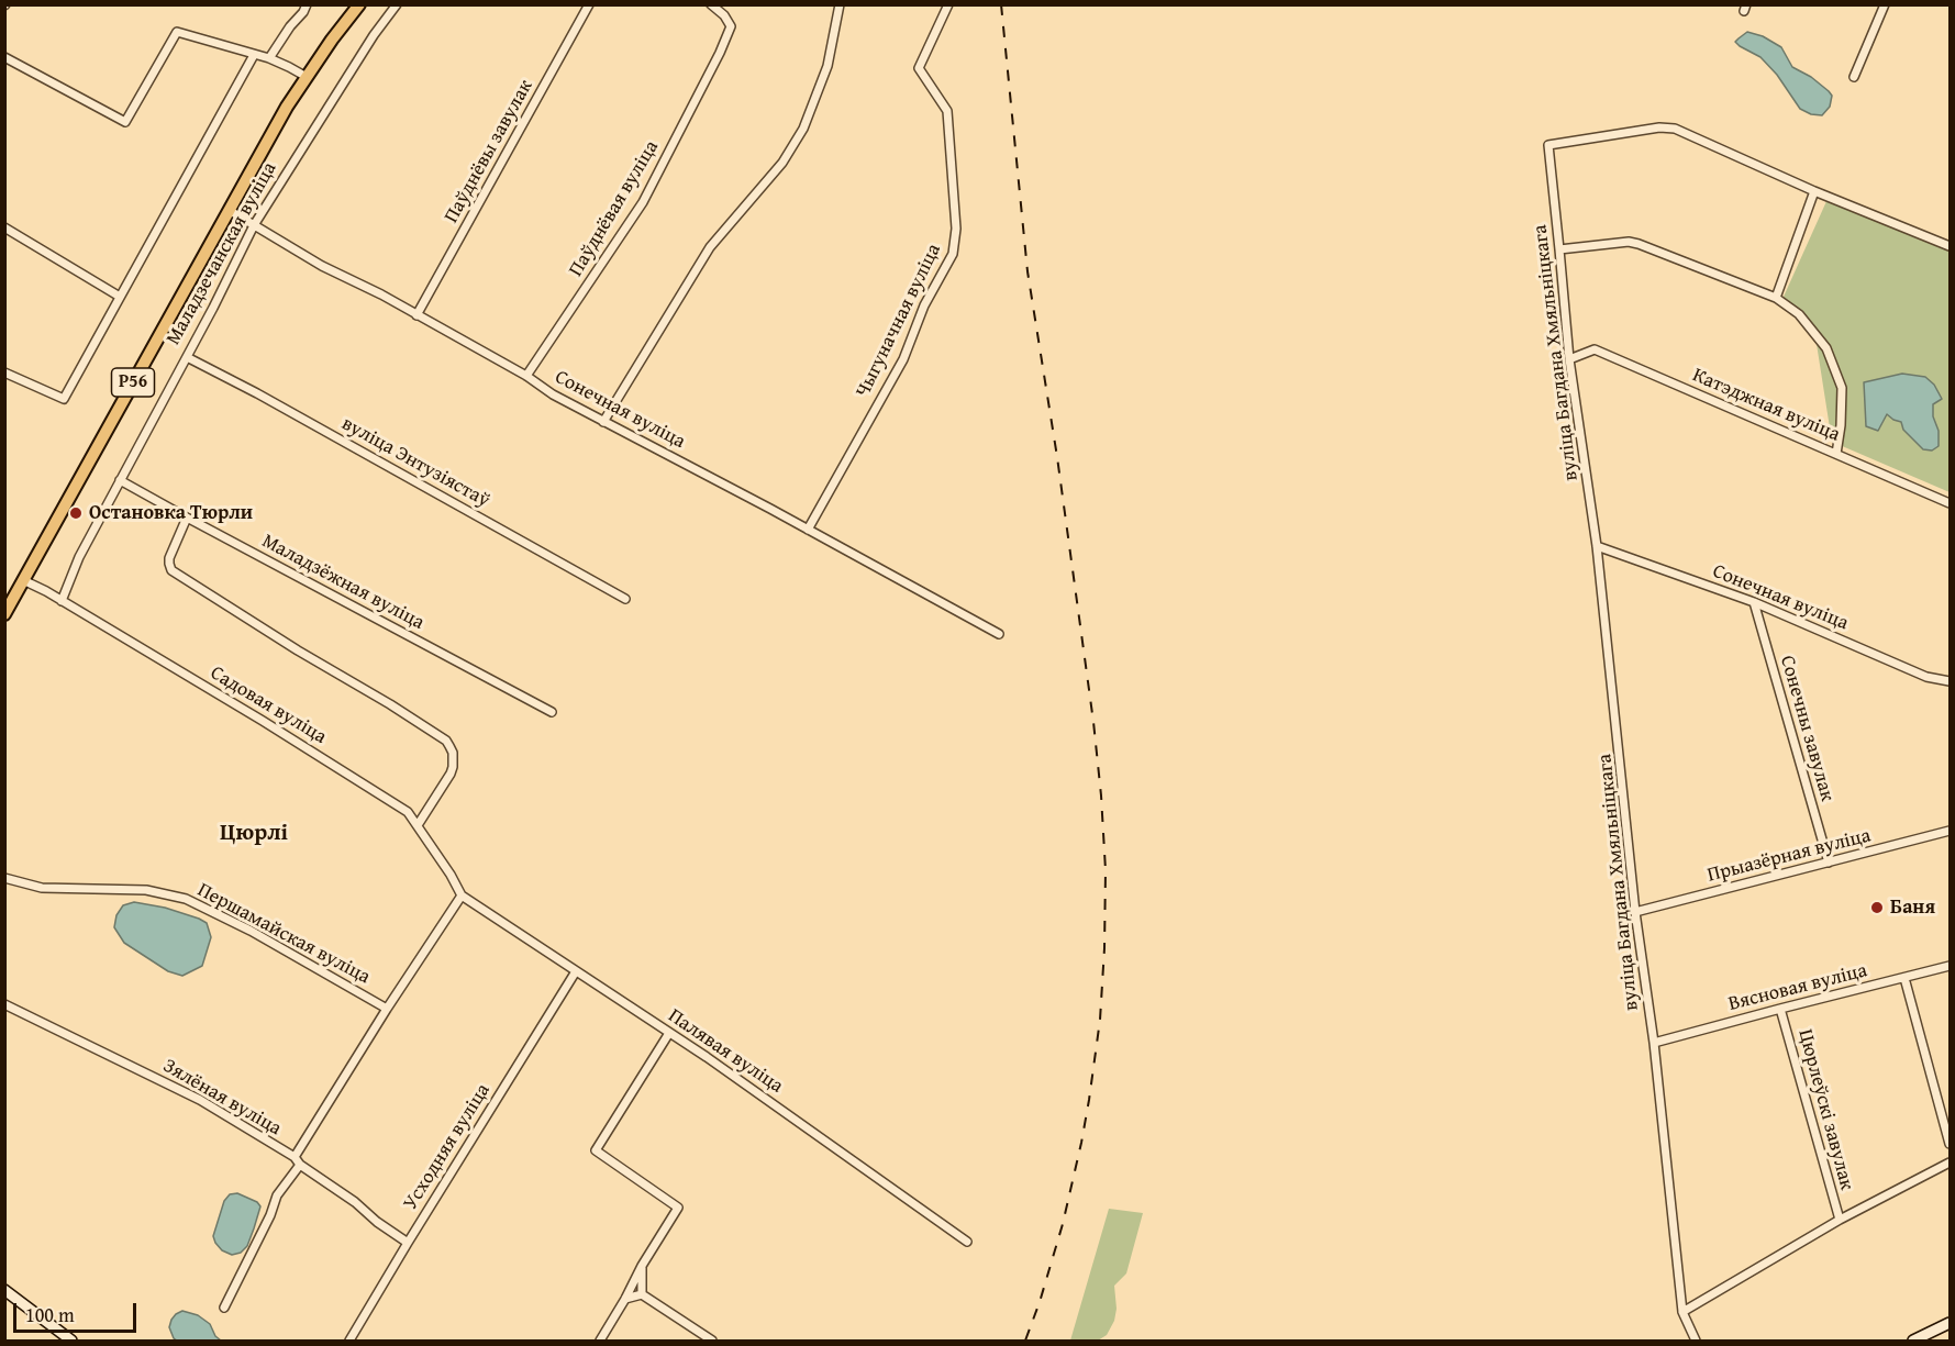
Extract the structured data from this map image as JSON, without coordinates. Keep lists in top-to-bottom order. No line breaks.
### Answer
{"streets":{"main road":["Маладзечанская вуліца","Р56"],"street":["Паўднёвы завулак","Паўднёвая вуліца","Чыгуначная вуліца","вуліца Багдана Хмяльніцкага","Катэджная вуліца","Сонечная вуліца","вуліца Энтузіястаў","Маладзёжная вуліца","Садовая вуліца","Сонечны завулак","Прыазёрная вуліца","Першамайская вуліца","Вясновая вуліца","Палявая вуліца","Зялёная вуліца","Цюрлеўскі завулак","Усходняя вуліца"]},"crossings":[["Паўднёвы завулак","Сонечная вуліца"],["Паўднёвая вуліца","Сонечная вуліца"],["Маладзечанская вуліца","Р56"],["Маладзечанская вуліца","Сонечная вуліца"],["Маладзечанская вуліца","вуліца Энтузіястаў"],["Маладзечанская вуліца","Маладзёжная вуліца"],["Маладзечанская вуліца","Садовая вуліца"],["Чыгуначная вуліца","Сонечная вуліца"],["вуліца Багдана Хмяльніцкага","Катэджная вуліца"],["вуліца Багдана Хмяльніцкага","Сонечная вуліца"],["вуліца Багдана Хмяльніцкага","Прыазёрная вуліца"],["вуліца Багдана Хмяльніцкага","Вясновая вуліца"],["Сонечная вуліца","Сонечны завулак"],["Садовая вуліца","Палявая вуліца"],["Сонечны завулак","Прыазёрная вуліца"],["Вясновая вуліца","Цюрлеўскі завулак"],["Палявая вуліца","Усходняя вуліца"],["Зялёная вуліца","Усходняя вуліца"]],"districts":["Цюрлі"],"places":["Остановка Тюрли","Баня"],"scale_bar":"100 m"}
